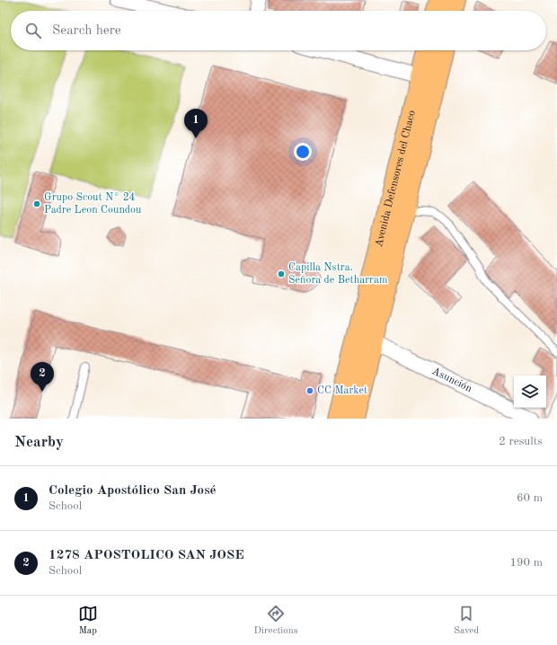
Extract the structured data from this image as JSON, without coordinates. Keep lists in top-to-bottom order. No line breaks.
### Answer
{"streets":{"highway":["Avenida Defensores del Chaco"],"street":["Asunción"]},"crossings":[["Avenida Defensores del Chaco","Asunción"]],"places":["Grupo Scout N° 24 Padre Leon Coundou","Capilla Nstra. Señora de Betharram","CC Market"],"page":{"search":"Search here","pins":["1","2"],"heading":["Nearby","2 results"],"list":[{"mark":"1","name":"Colegio Apostólico San José","note":"School","value":"60 m"},{"mark":"2","name":"1278 APOSTOLICO SAN JOSE","note":"School","value":"190 m"}],"nav":["Map","Directions","Saved"]}}
